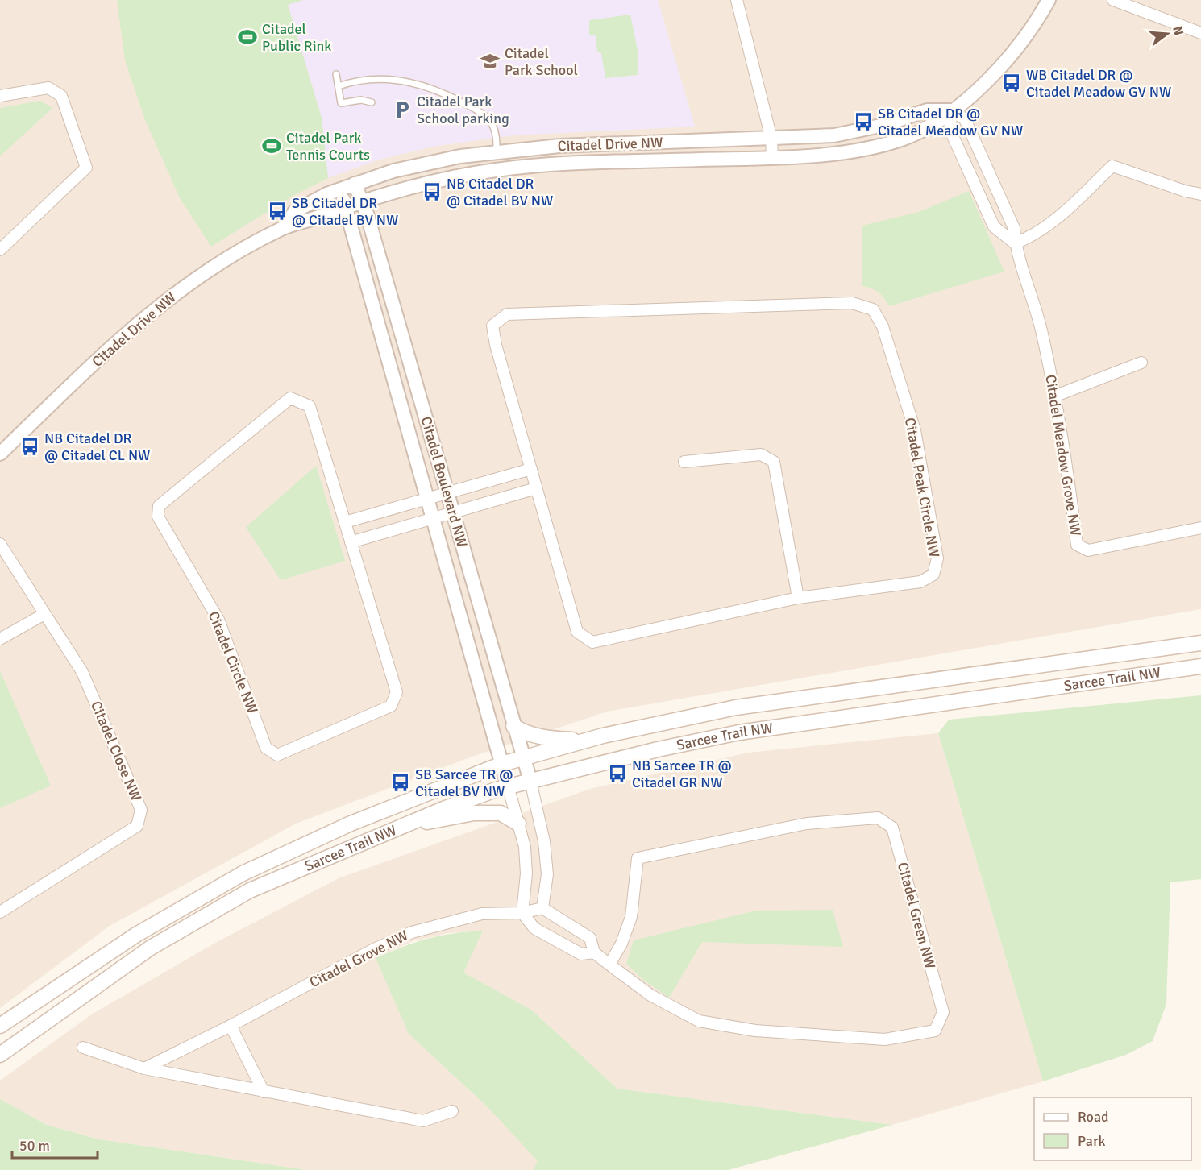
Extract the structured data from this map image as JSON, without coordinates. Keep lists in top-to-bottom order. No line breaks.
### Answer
{"streets":{"main road":["Sarcee Trail NW"],"street":["Citadel Drive NW","Citadel Meadow Grove NW","Citadel Boulevard NW","Citadel Peak Circle NW","Citadel Circle NW","Citadel Close NW","Citadel Green NW","Citadel Grove NW"]},"crossings":[["Citadel Drive NW","Citadel Meadow Grove NW"],["Citadel Drive NW","Citadel Boulevard NW"],["Citadel Boulevard NW","Sarcee Trail NW"],["Citadel Green NW","Citadel Grove NW"]],"places":{"sports":["Citadel Public Rink","Citadel Park Tennis Courts"],"school or university":["Citadel Park School"],"bus stop":["WB Citadel DR @ Citadel Meadow GV NW","SB Citadel DR @ Citadel Meadow GV NW","NB Citadel DR @ Citadel BV NW","SB Citadel DR @ Citadel BV NW","NB Citadel DR @ Citadel CL NW","NB Sarcee TR @ Citadel GR NW","SB Sarcee TR @ Citadel BV NW"],"parking":["Citadel Park School parking"]},"legend":["Road","Park"],"scale_bar":"50 m","north":"right"}
